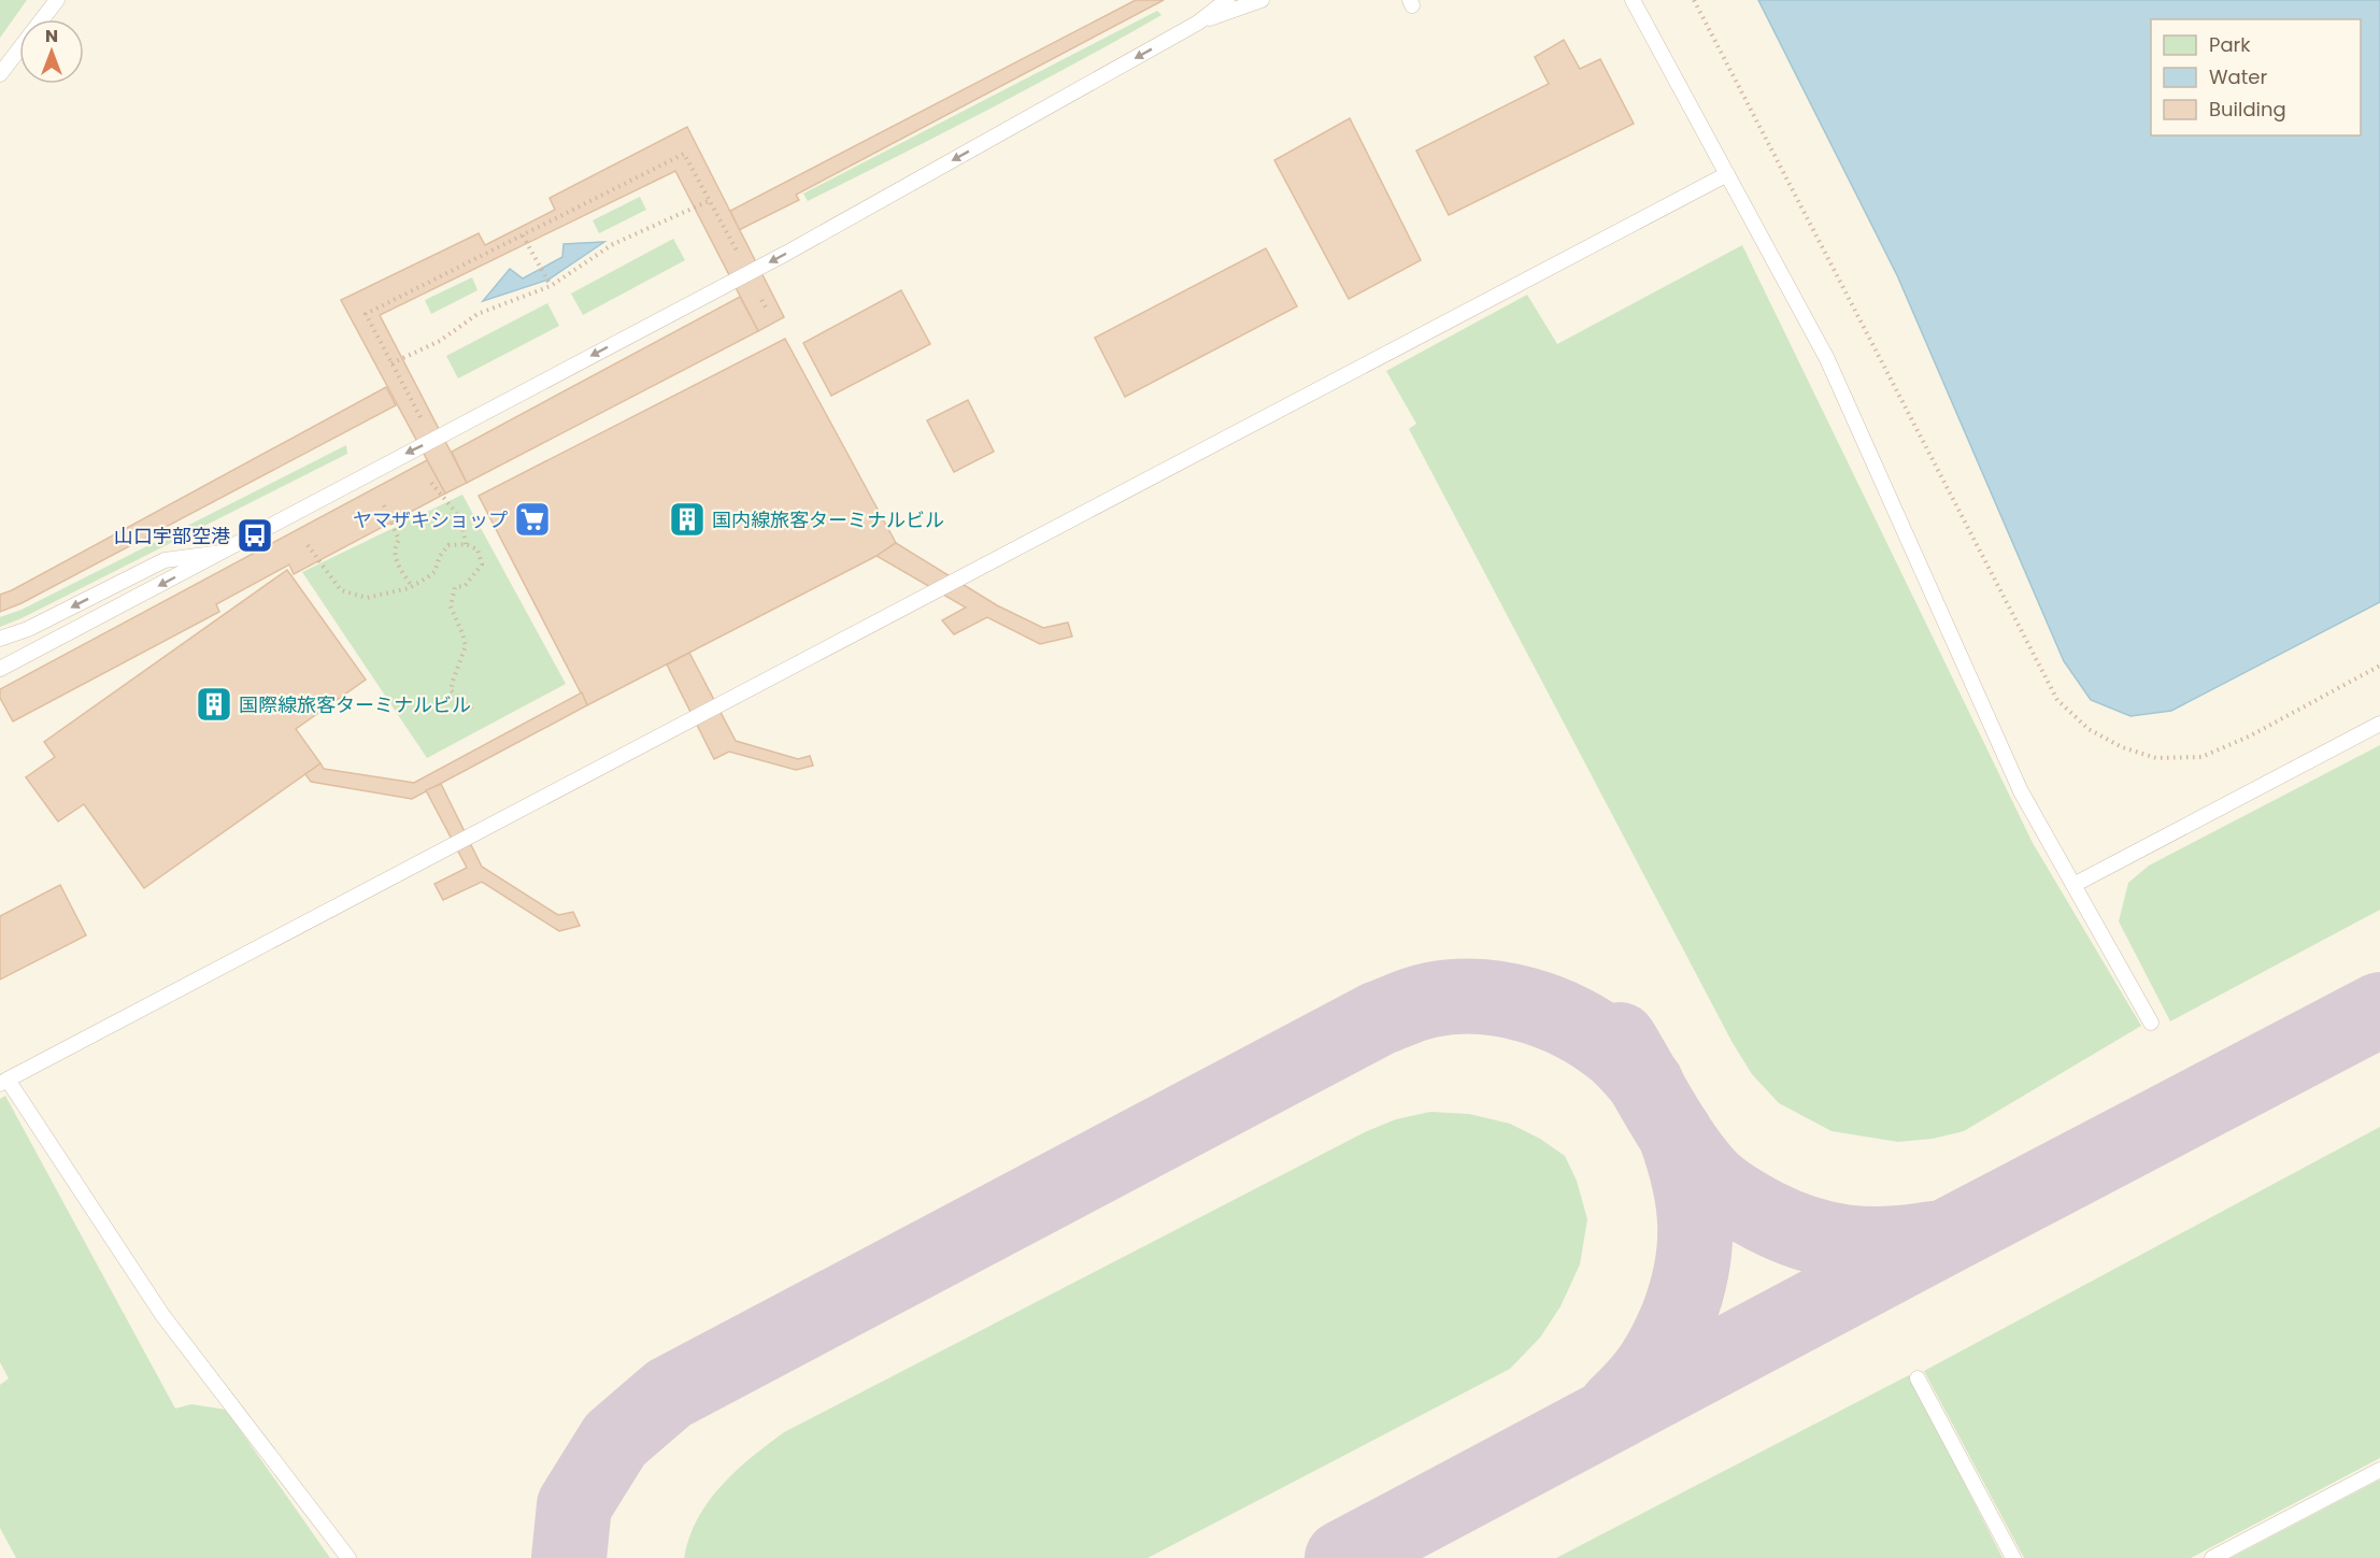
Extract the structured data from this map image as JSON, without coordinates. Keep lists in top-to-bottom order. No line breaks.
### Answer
{"places":{"supermarket":["ヤマザキショップ"],"building":["国内線旅客ターミナルビル","国際線旅客ターミナルビル"],"bus stop":["山口宇部空港"]},"legend":["Park","Water","Building"],"north":"top"}
